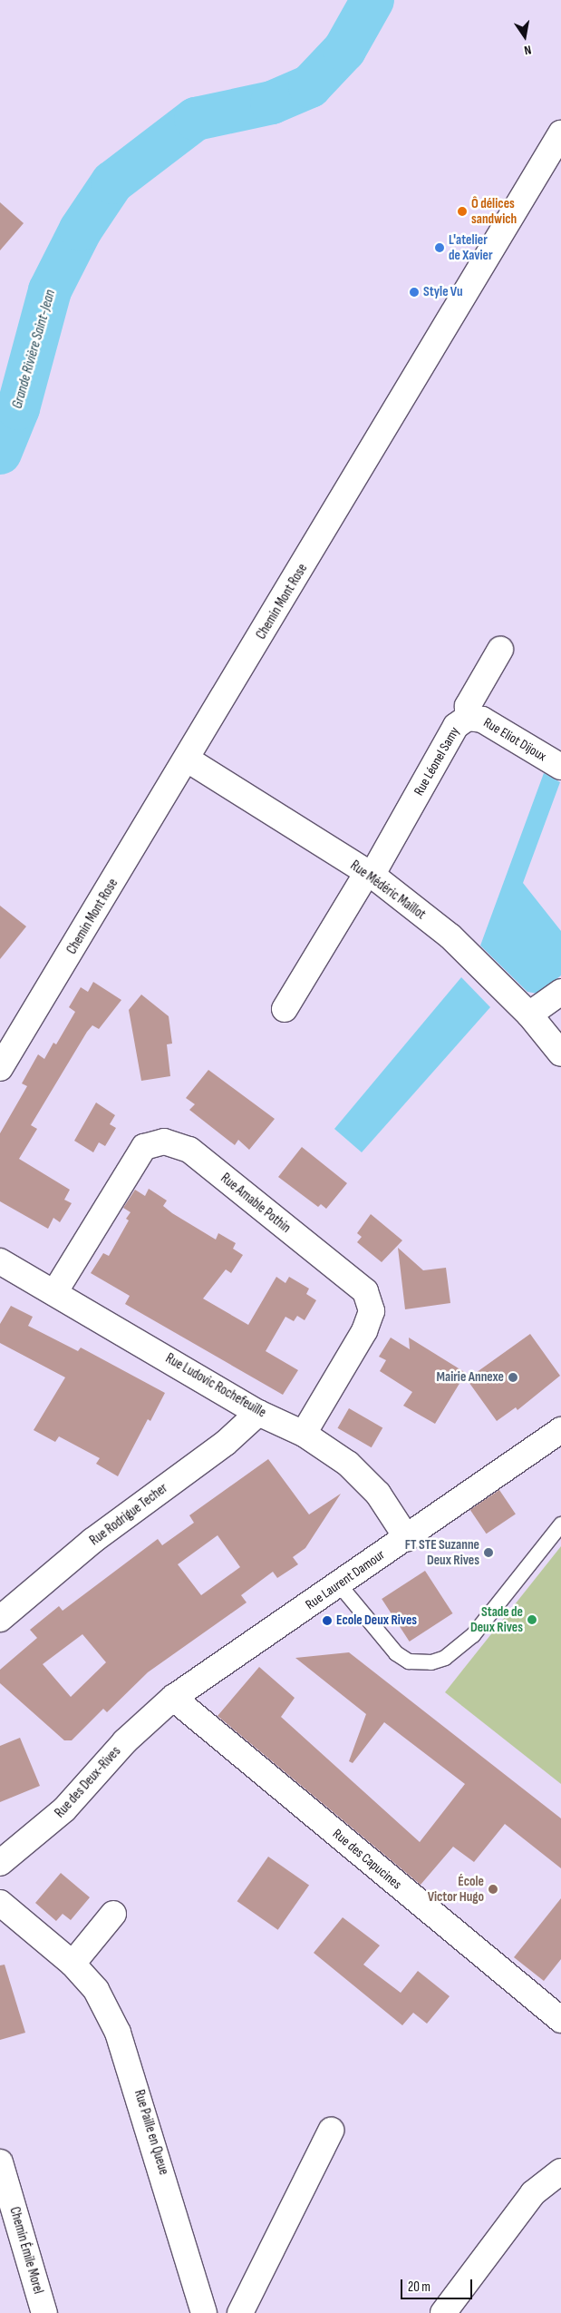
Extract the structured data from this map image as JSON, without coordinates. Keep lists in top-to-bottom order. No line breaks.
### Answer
{"streets":{"street":["Chemin Mont Rose","Rue Eliot Dijoux","Rue Léonel Samy","Rue Médéric Maillot","Rue Amable Pothin","Rue Ludovic Rochefeuille","Rue Rodrigue Techer","Rue Laurent Damour","Rue des Deux-Rives","Rue des Capucines","Rue Paille en Queue","Chemin Émile Morel"]},"crossings":[["Chemin Mont Rose","Rue Médéric Maillot"],["Rue Eliot Dijoux","Rue Léonel Samy"],["Rue Léonel Samy","Rue Médéric Maillot"],["Rue Amable Pothin","Rue Ludovic Rochefeuille"],["Rue Ludovic Rochefeuille","Rue Rodrigue Techer"],["Rue Ludovic Rochefeuille","Rue Laurent Damour"],["Rue Laurent Damour","Rue des Deux-Rives"],["Rue Laurent Damour","Rue des Capucines"],["Rue des Deux-Rives","Rue des Capucines"]],"water":["Grande Rivière Saint-Jean"],"places":["Ô délices sandwich","L'atelier de Xavier","Style Vu","Mairie Annexe","FT STE Suzanne Deux Rives","Stade de Deux Rives","Ecole Deux Rives","École Victor Hugo"],"scale_bar":"20 m","north":"bottom"}
